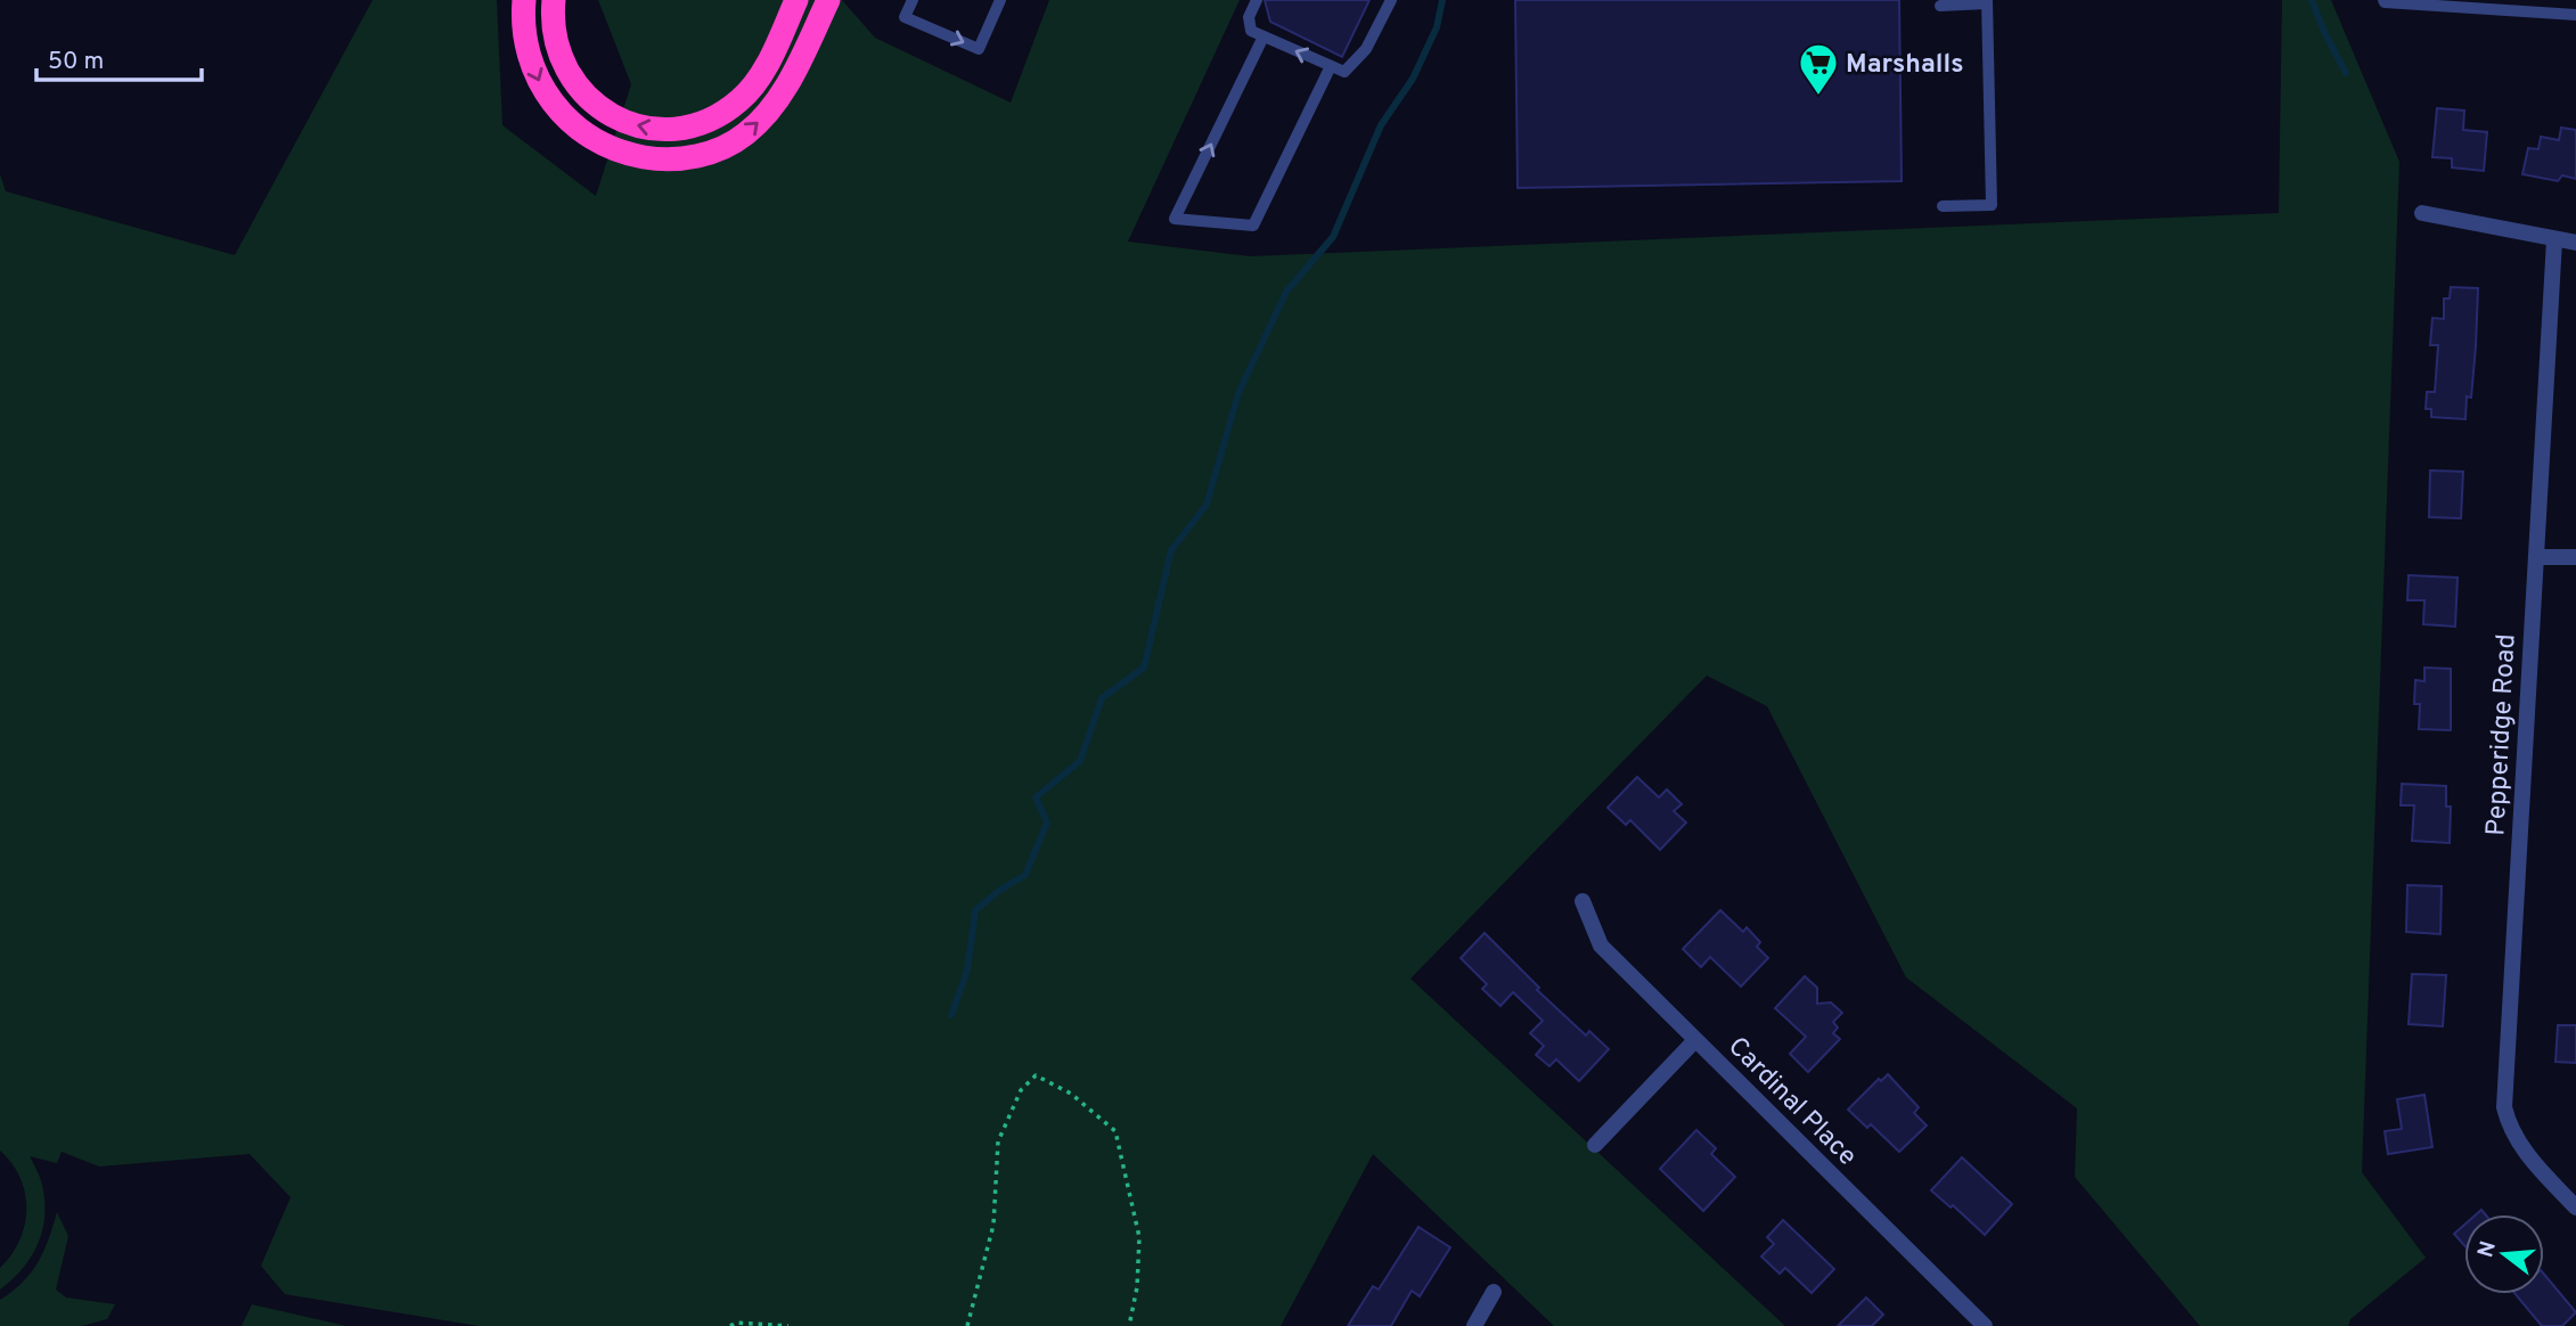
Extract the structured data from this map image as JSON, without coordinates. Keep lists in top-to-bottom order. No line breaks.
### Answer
{"streets":{"street":["Pepperidge Road","Cardinal Place"]},"places":{"supermarket":["Marshalls"]},"scale_bar":"50 m","north":"left"}
